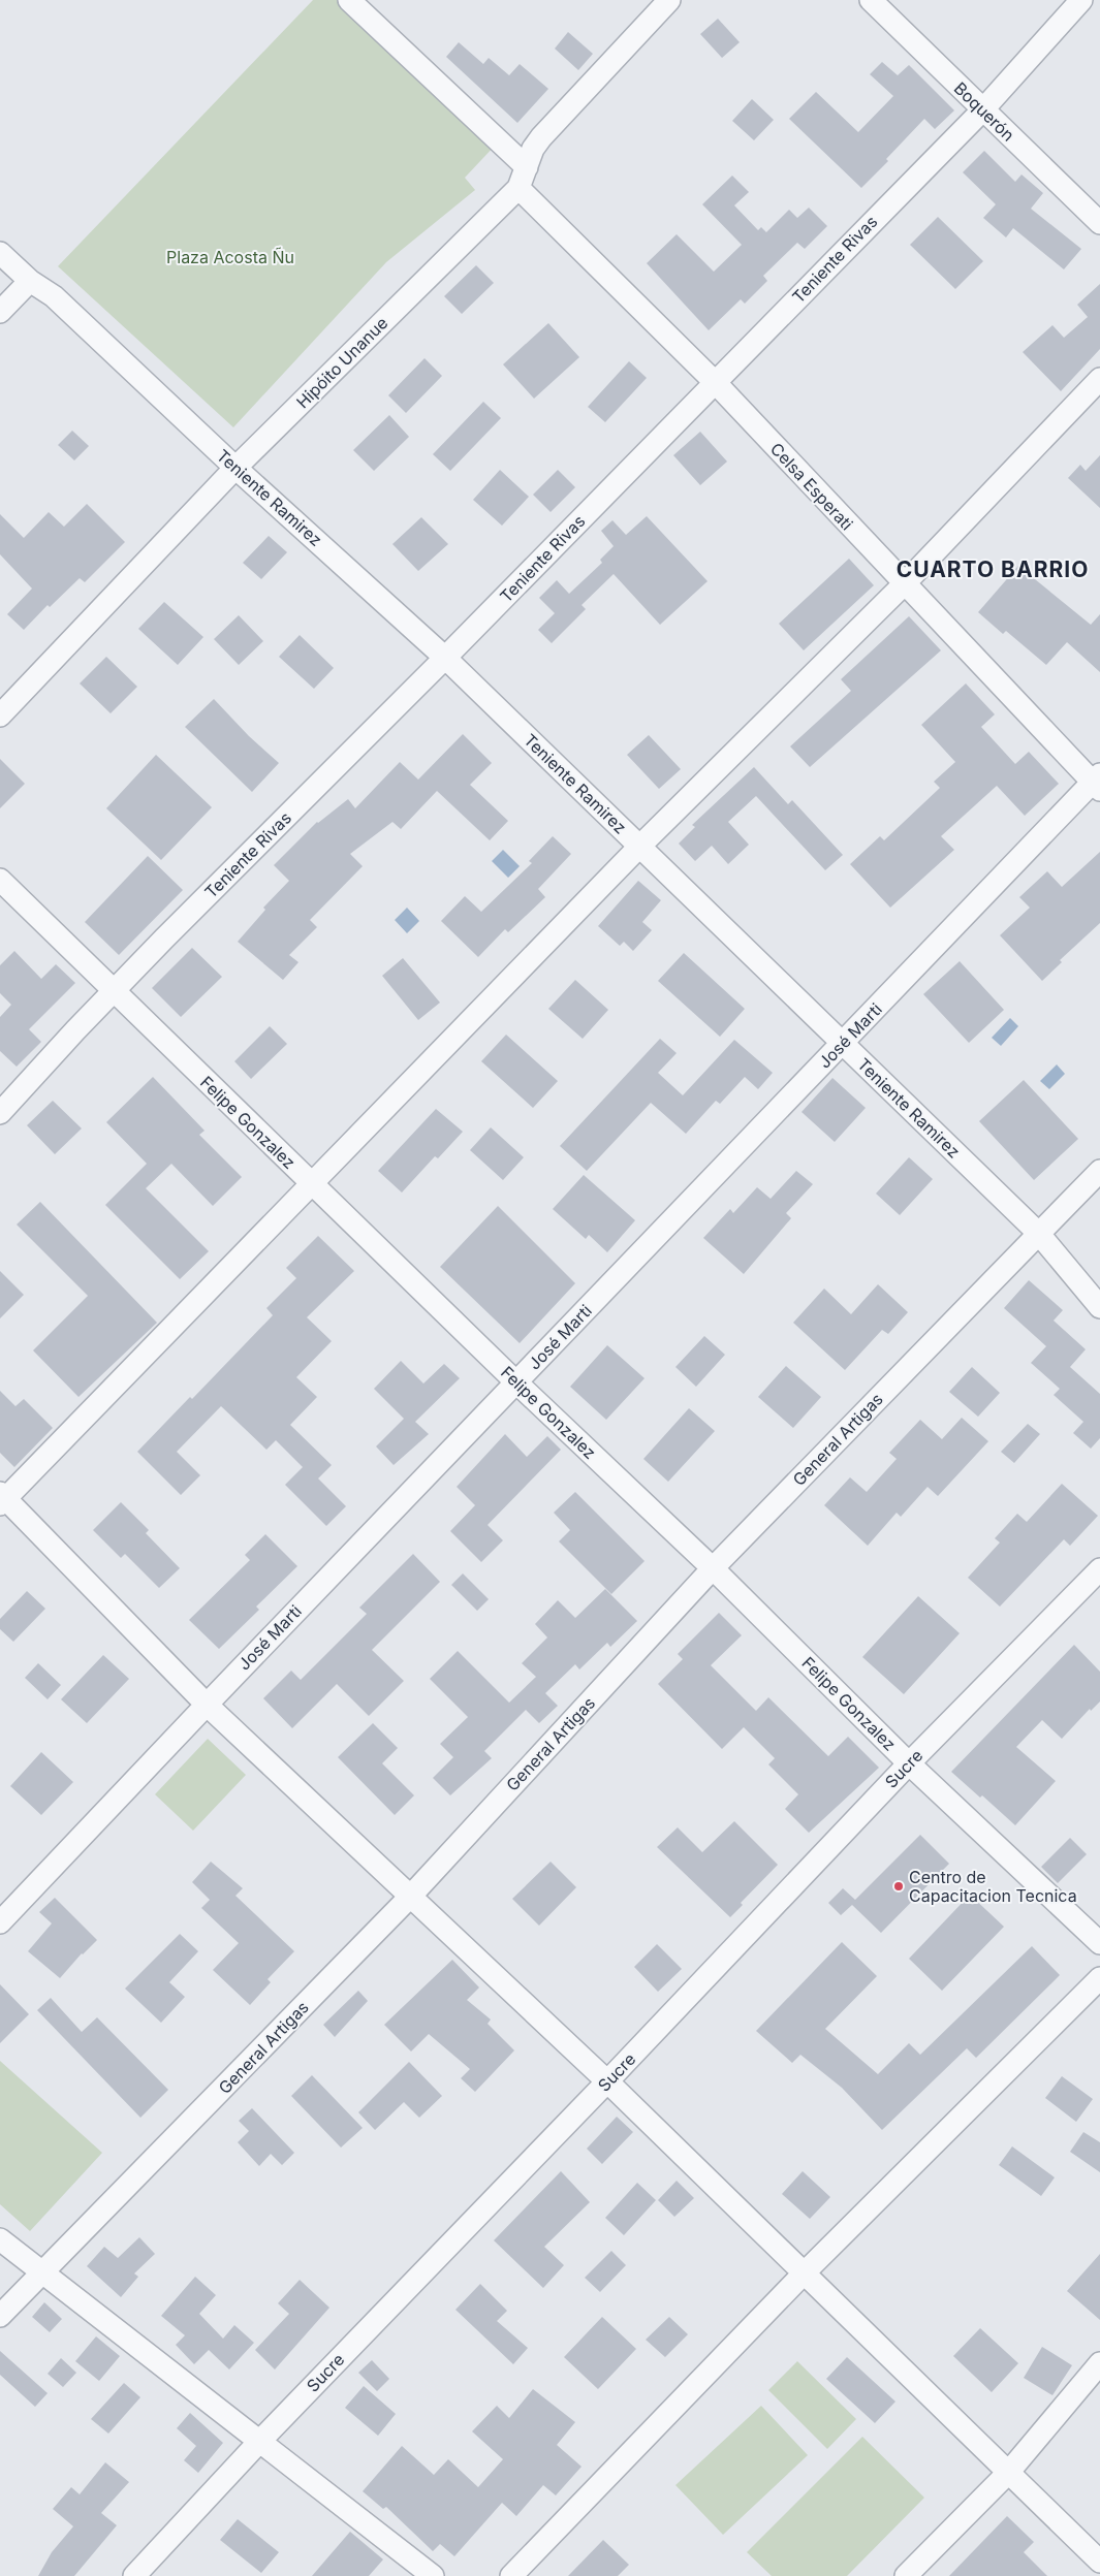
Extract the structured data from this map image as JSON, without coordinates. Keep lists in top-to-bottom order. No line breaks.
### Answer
{"streets":{"street":["Boquerón","Teniente Rivas","Hipóito Unanue","Celsa Esperati","Teniente Ramirez","José Marti","Felipe Gonzalez","General Artigas","Sucre"]},"crossings":[["Boquerón","Teniente Rivas"],["Teniente Rivas","Celsa Esperati"],["Teniente Rivas","Teniente Ramirez"],["Teniente Rivas","Felipe Gonzalez"],["Hipóito Unanue","Celsa Esperati"],["Hipóito Unanue","Teniente Ramirez"],["Celsa Esperati","José Marti"],["Teniente Ramirez","José Marti"],["Teniente Ramirez","General Artigas"],["José Marti","Felipe Gonzalez"],["Felipe Gonzalez","General Artigas"],["Felipe Gonzalez","Sucre"]],"districts":["CUARTO BARRIO"],"parks":["Plaza Acosta Ñu"],"places":["Centro de Capacitacion Tecnica"]}
